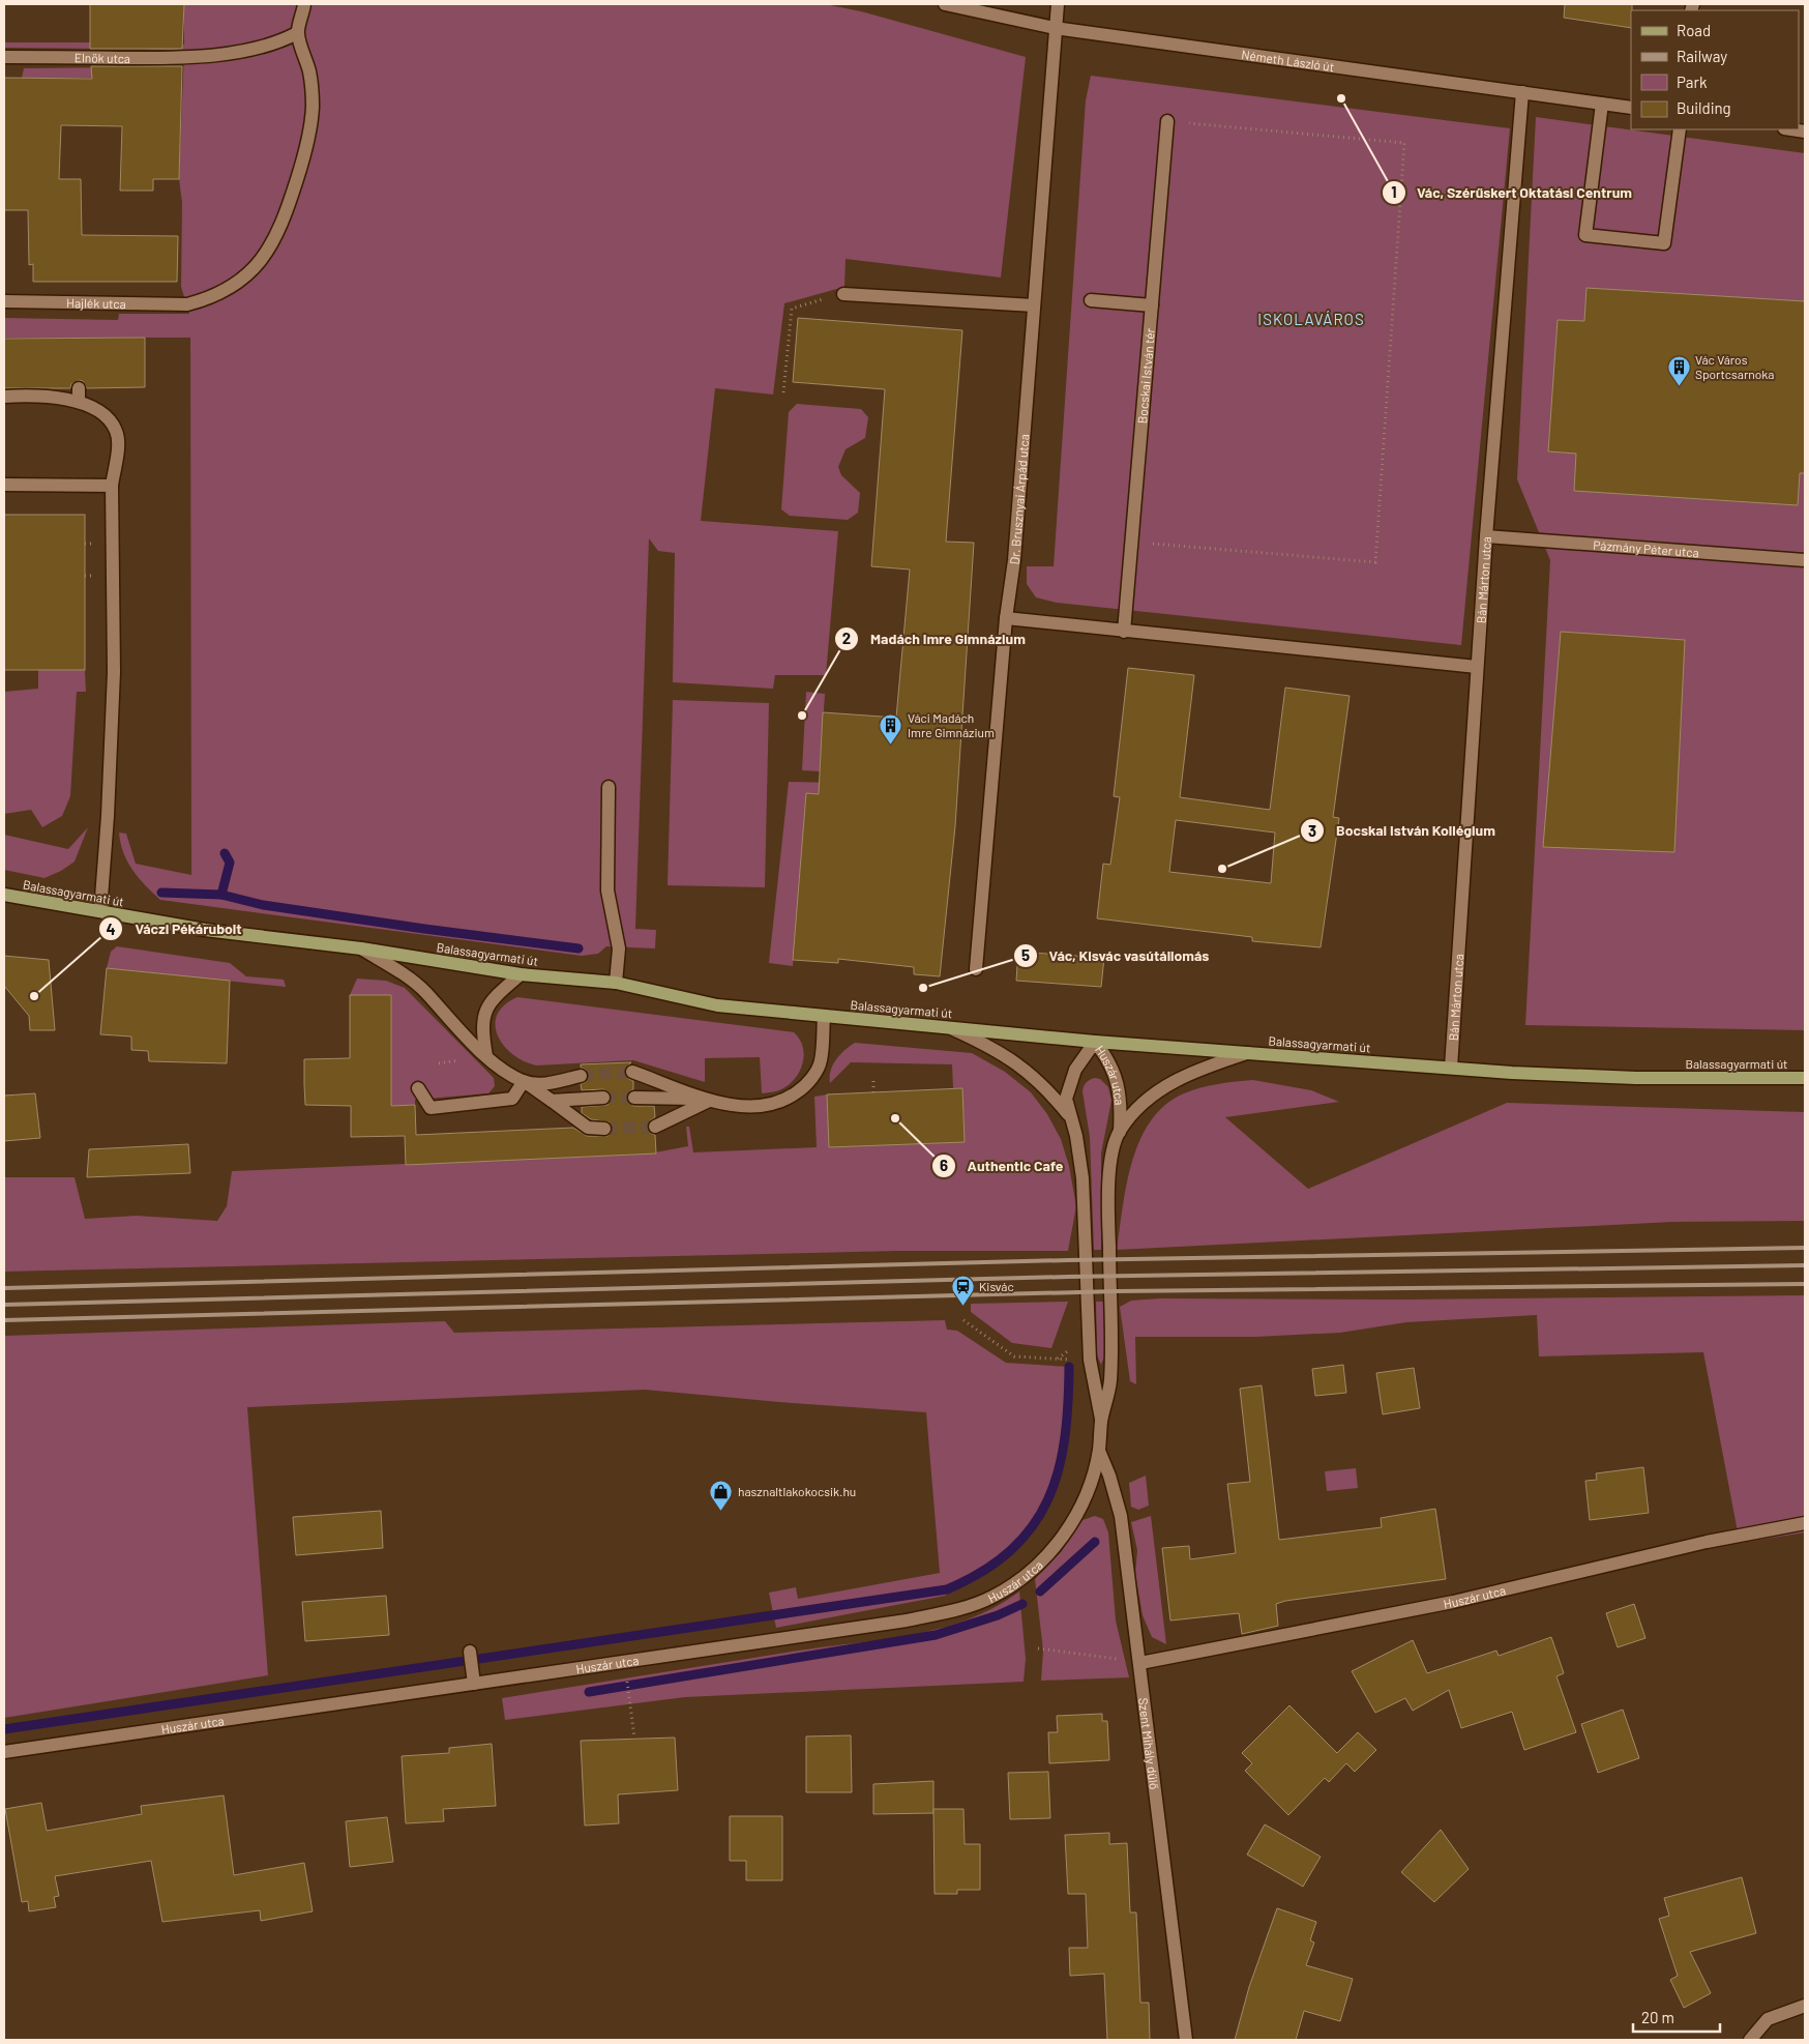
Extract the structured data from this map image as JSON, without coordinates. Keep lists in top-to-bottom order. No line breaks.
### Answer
{"streets":{"main road":["Balassagyarmati út"],"street":["Elnök utca","Németh László út","Hajlék utca","Bocskai István tér","Dr. Brusznyai Árpád utca","Pázmány Péter utca","Bán Márton utca","Huszár utca","Szent Mihály dűlő"]},"crossings":[["Elnök utca","Hajlék utca"],["Németh László út","Dr. Brusznyai Árpád utca"],["Németh László út","Bán Márton utca"],["Pázmány Péter utca","Bán Márton utca"],["Bán Márton utca","Balassagyarmati út"],["Balassagyarmati út","Huszár utca"],["Huszár utca","Szent Mihály dűlő"]],"districts":["ISKOLAVÁROS"],"places":{"other":["Vác, Szérűskert Oktatási Centrum","Madách Imre Gimnázium","Bocskai István Kollégium","Vác, Kisvác vasútállomás","Váczi Pékárubolt","Authentic Cafe"],"building":["Vác Város Sportcsarnoka","Váci Madách Imre Gimnázium"],"station":["Kisvác"],"shop":["hasznaltlakokocsik.hu"]},"legend":["Road","Railway","Park","Building"],"scale_bar":"20 m"}
